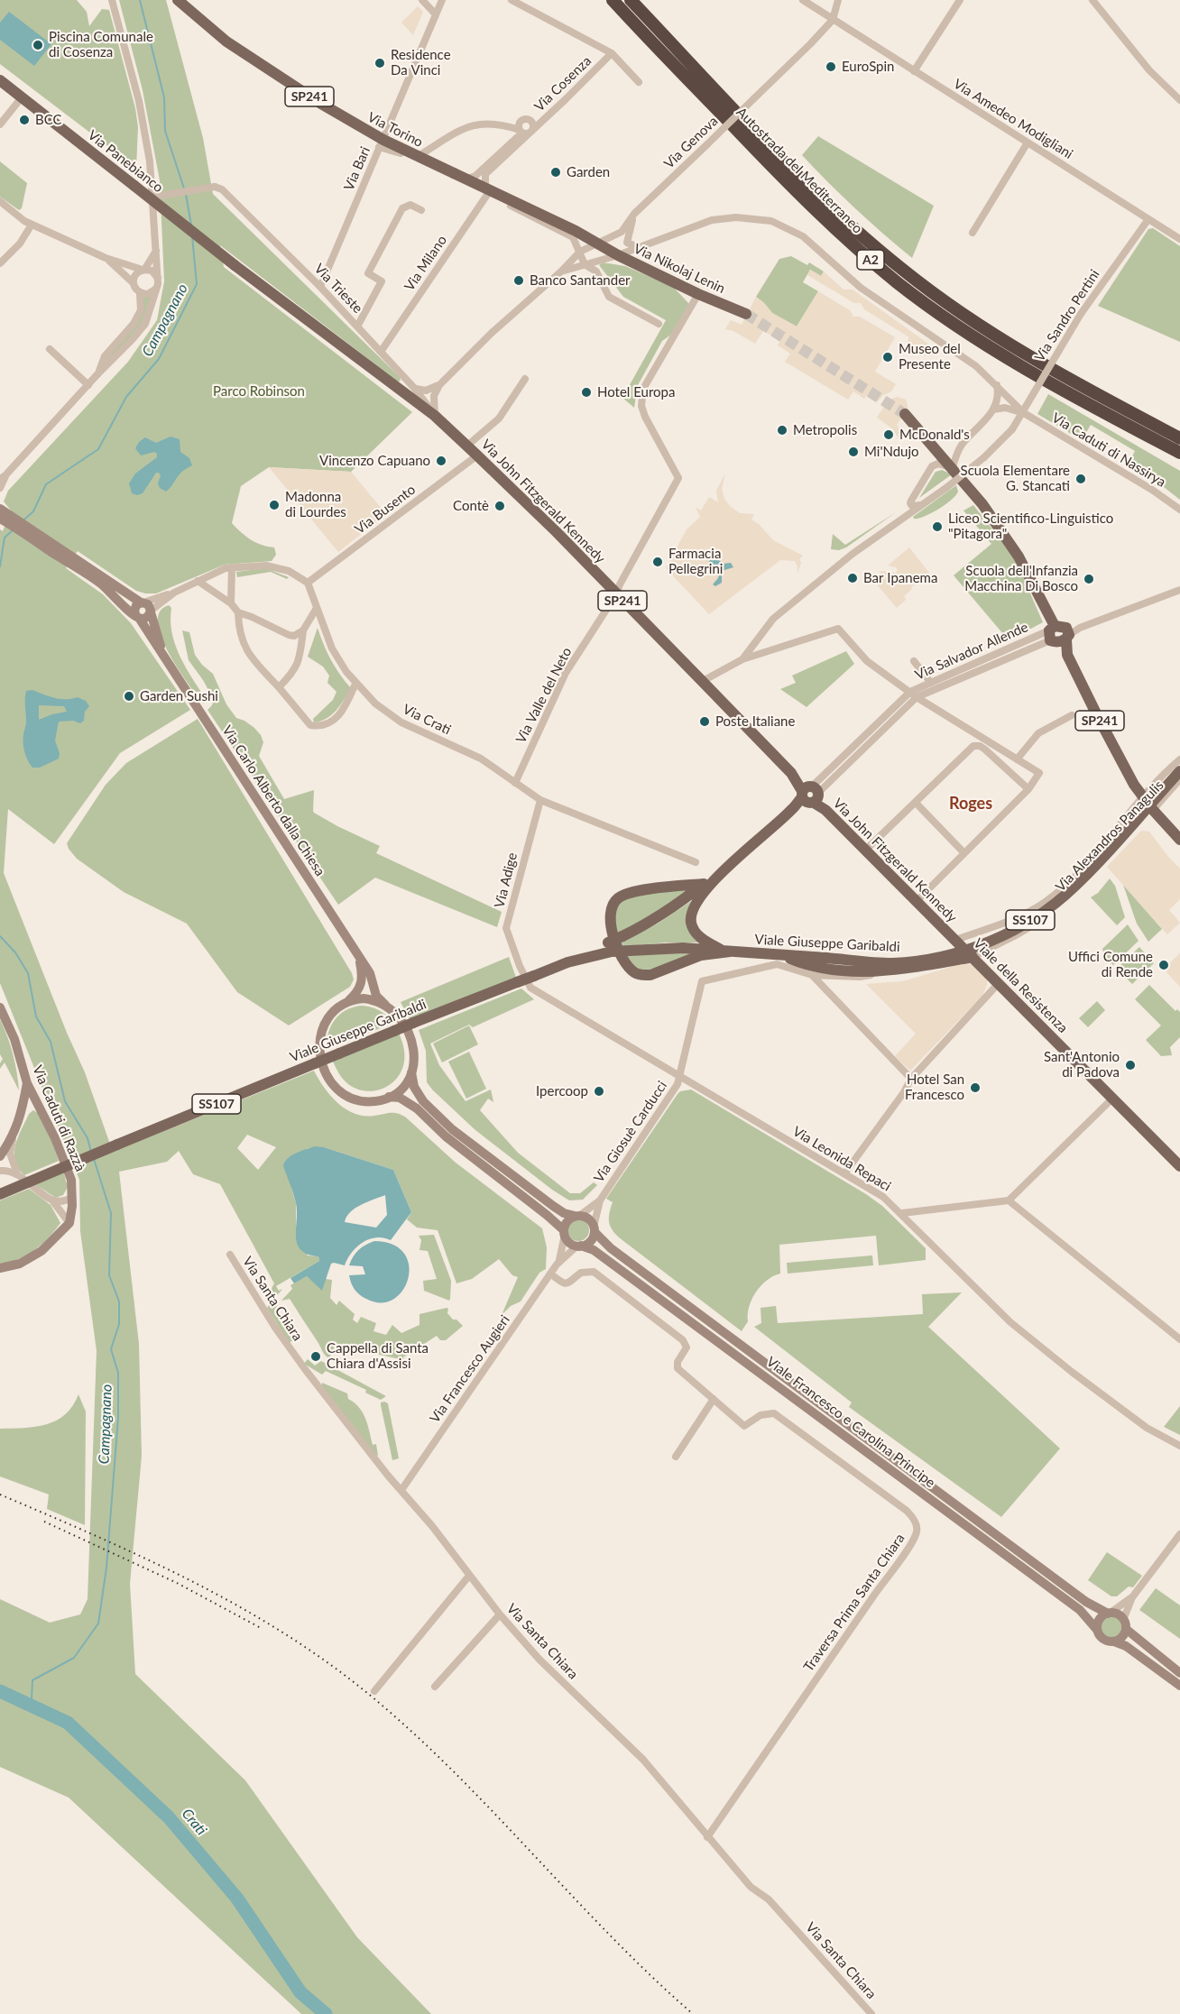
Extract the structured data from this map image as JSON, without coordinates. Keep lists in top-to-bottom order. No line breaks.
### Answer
{"streets":{"highway":["Autostrada del Mediterraneo","A2"],"main road":["SP241","Via Torino","Via Panebianco","Via Nikolaj Lenin","Via John Fitzgerald Kennedy","SS107","Viale Giuseppe Garibaldi","Viale della Resistenza"],"street":["Via Cosenza","Via Amedeo Modigliani","Via Genova","Via Bari","Via Milano","Via Trieste","Via Sandro Pertini","Via Caduti di Nassirya","Via Busento","Via Salvador Allende","Via Valle del Neto","Via Crati","Via Carlo Alberto dalla Chiesa","Via Alexandros Panagulis","Via Adige","Via Caduti di Razzà","Via Giosuè Carducci","Via Leonida Repaci","Via Santa Chiara","Via Francesco Augieri","Viale Francesco e Carolina Principe","Traversa Prima Santa Chiara"]},"crossings":[["Via Cosenza","Via Torino"],["Via Cosenza","Via Bari"],["Via Cosenza","Via Milano"],["SP241","Via Salvador Allende"],["SP241","Via Alexandros Panagulis"],["Via Amedeo Modigliani","Via Genova"],["Via Amedeo Modigliani","Via Sandro Pertini"],["Via Torino","Via Genova"],["Via Torino","Via Milano"],["Via Torino","Via Nikolaj Lenin"],["Via Panebianco","Via Trieste"],["Via Panebianco","Via John Fitzgerald Kennedy"],["Via Bari","Via Trieste"],["Via Milano","Via Trieste"],["Via Nikolaj Lenin","Via Caduti di Nassirya"],["Via Nikolaj Lenin","Via Valle del Neto"],["Via Trieste","Via John Fitzgerald Kennedy"],["Via John Fitzgerald Kennedy","Via Busento"],["Via John Fitzgerald Kennedy","Via Salvador Allende"],["Via John Fitzgerald Kennedy","Via Valle del Neto"],["Via John Fitzgerald Kennedy","Via Alexandros Panagulis"],["Via John Fitzgerald Kennedy","Viale della Resistenza"],["Via Busento","Via Crati"],["Via Valle del Neto","Via Crati"],["Via Crati","Via Adige"],["Via Carlo Alberto dalla Chiesa","Viale Francesco e Carolina Principe"],["Via Alexandros Panagulis","Viale della Resistenza"],["Via Adige","Via Leonida Repaci"],["Via Giosuè Carducci","Via Leonida Repaci"],["Via Giosuè Carducci","Via Francesco Augieri"],["Via Giosuè Carducci","Viale Francesco e Carolina Principe"],["Via Santa Chiara","Via Francesco Augieri"],["Via Santa Chiara","Traversa Prima Santa Chiara"],["Via Francesco Augieri","Viale Francesco e Carolina Principe"],["Via Francesco Augieri","Traversa Prima Santa Chiara"]],"districts":["Roges"],"water":["Campagnano","Crati"],"parks":["Parco Robinson"],"places":["Piscina Comunale di Cosenza","Residence Da Vinci","EuroSpin","BCC","Garden","Banco Santander","Museo del Presente","Hotel Europa","Metropolis","McDonald's","Mi'Ndujo","Vincenzo Capuano","Scuola Elementare G. Stancati","Madonna di Lourdes","Contè","Liceo Scientifico-Linguistico \"Pitagora\"","Farmacia Pellegrini","Bar Ipanema","Scuola dell'Infanzia Macchina Di Bosco","Garden Sushi","Poste Italiane","Uffici Comune di Rende","Sant'Antonio di Padova","Hotel San Francesco","Ipercoop","Cappella di Santa Chiara d'Assisi"]}
